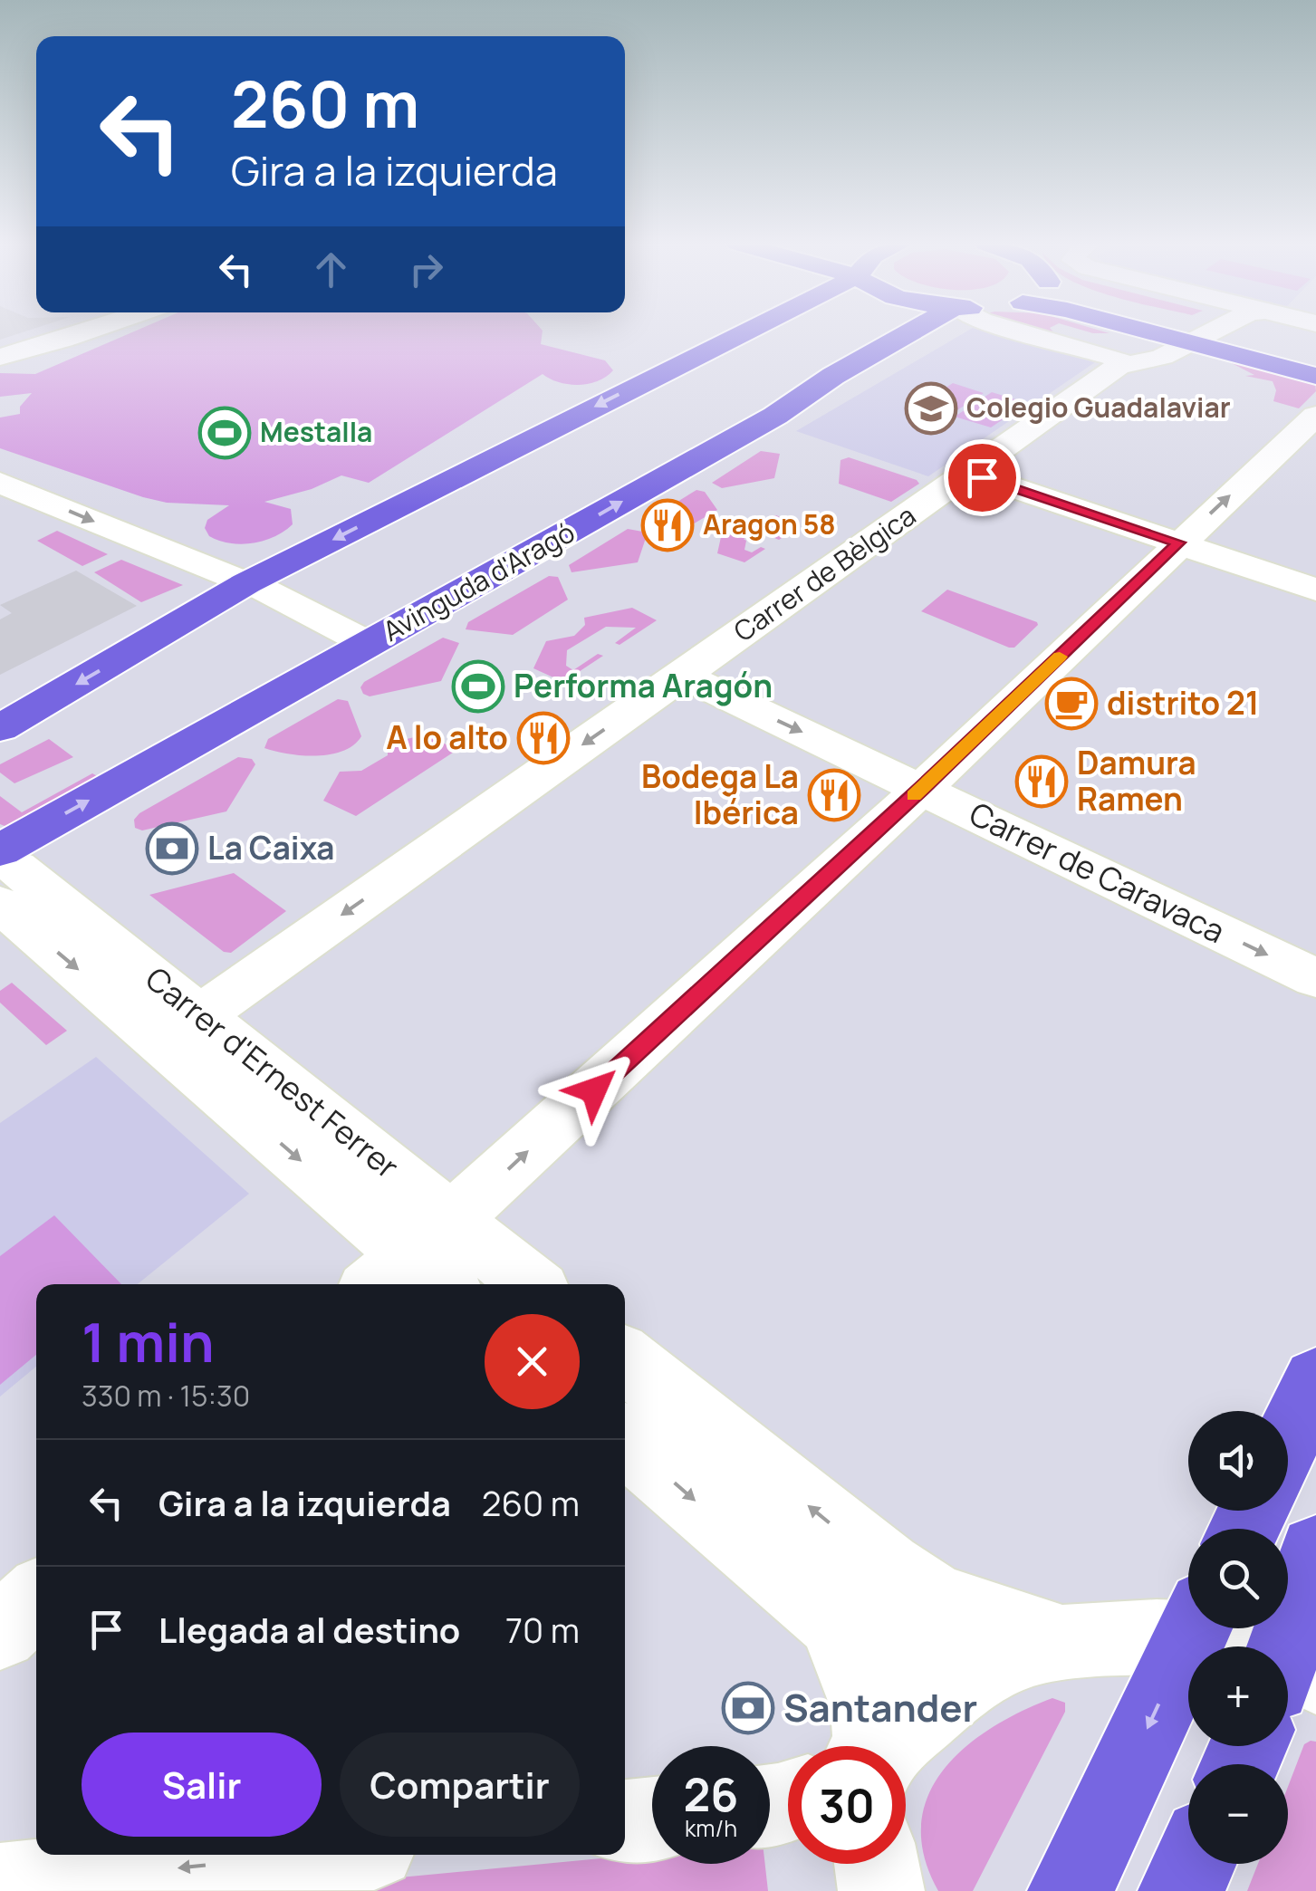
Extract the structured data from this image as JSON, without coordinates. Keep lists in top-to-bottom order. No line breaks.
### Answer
{"streets":{"main road":["Avinguda d'Aragó"],"street":["Carrer de Bèlgica","Carrer de Caravaca","Carrer d'Ernest Ferrer"]},"crossings":[["Carrer de Bèlgica","Carrer de Caravaca"],["Carrer de Bèlgica","Carrer d'Ernest Ferrer"]],"places":{"school or university":["Colegio Guadalaviar"],"sports":["Mestalla","Performa Aragón"],"restaurant":["Aragon 58","A lo alto","Damura Ramen","Bodega La Ibérica"],"cafe":["distrito 21"],"bank":["La Caixa","Santander"]},"page":{"turn":["260 m","Gira a la izquierda"],"heading":["1 min","330 m · 15:30"],"map_buttons":["+","−"],"list":[{"name":"Gira a la izquierda","value":"260 m"},{"name":"Llegada al destino","value":"70 m"}],"buttons":["Salir","Compartir"],"speed":"26 km/h","limit":"30"}}
